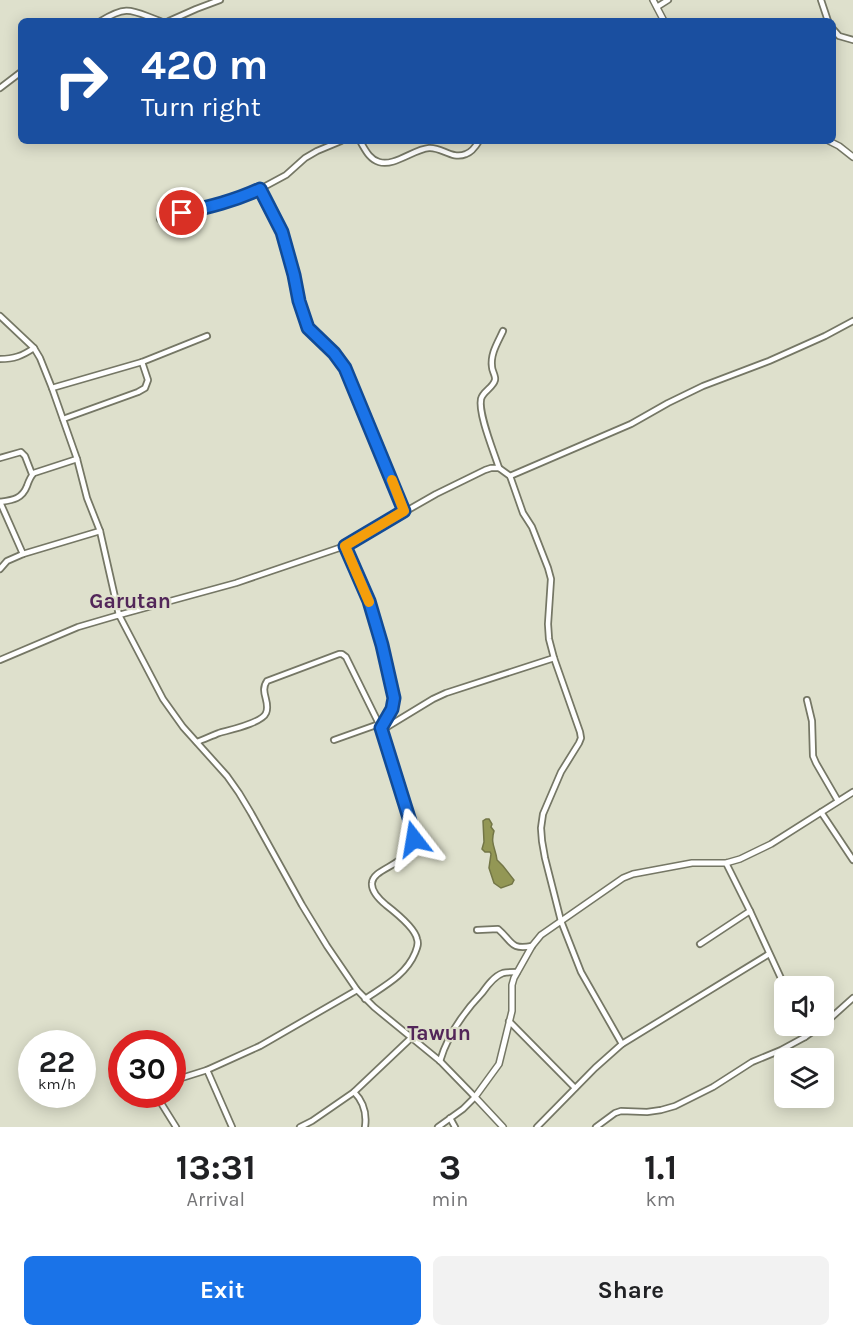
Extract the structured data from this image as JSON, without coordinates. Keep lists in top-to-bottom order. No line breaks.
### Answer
{"districts":["Garutan","Tawun"],"page":{"turn":["420 m","Turn right"],"speed":"22 km/h","limit":"30","eta":["13:31","Arrival","3","min","1.1","km"],"buttons":["Exit","Share"]}}
